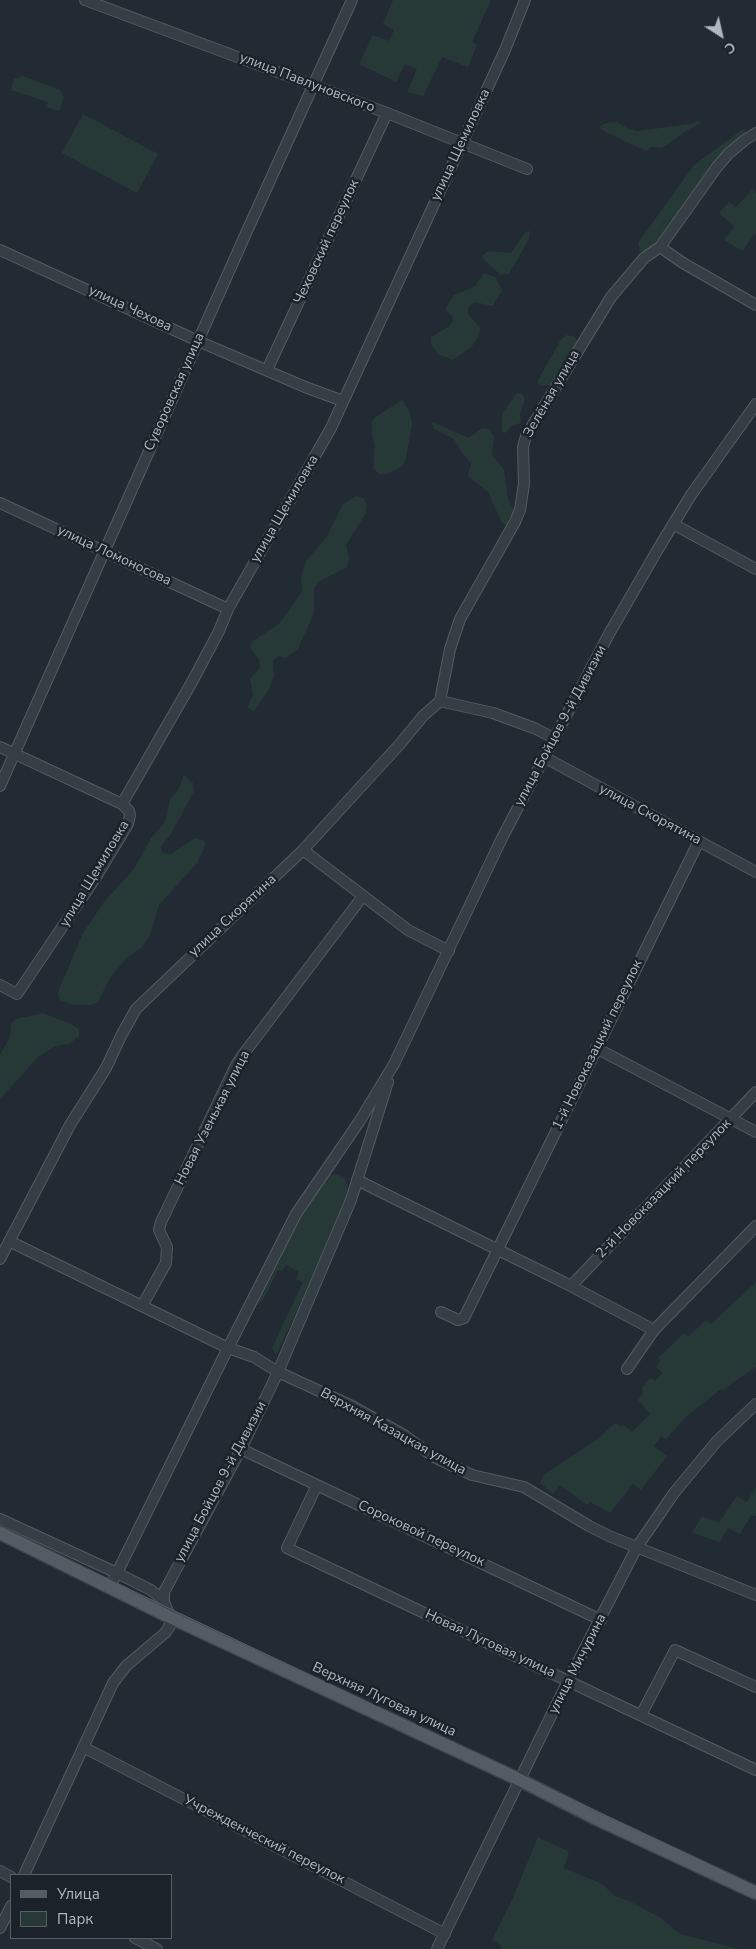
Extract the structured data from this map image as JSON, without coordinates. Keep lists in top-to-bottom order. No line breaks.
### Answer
{"streets":{"main road":["Верхняя Луговая улица"],"street":["улица Павлуновского","улица Щемиловка","Чеховский переулок","улица Чехова","Суворовская улица","Зелёная улица","улица Ломоносова","улица Бойцов 9-й Дивизии","улица Скорятина","1-й Новоказацкий переулок","Новая Узенькая улица","2-й Новоказацкий переулок","Верхняя Казацкая улица","Сороковой переулок","Новая Луговая улица","улица Мичурина","Учрежденческий переулок"]},"crossings":[["улица Павлуновского","улица Щемиловка"],["улица Павлуновского","Чеховский переулок"],["улица Павлуновского","Суворовская улица"],["улица Щемиловка","улица Чехова"],["улица Щемиловка","улица Ломоносова"],["Чеховский переулок","улица Чехова"],["улица Чехова","Суворовская улица"],["Суворовская улица","улица Ломоносова"],["Зелёная улица","улица Скорятина"],["улица Бойцов 9-й Дивизии","улица Скорятина"],["улица Бойцов 9-й Дивизии","Верхняя Казацкая улица"],["улица Бойцов 9-й Дивизии","Сороковой переулок"],["улица Бойцов 9-й Дивизии","Верхняя Луговая улица"],["улица Скорятина","1-й Новоказацкий переулок"],["улица Скорятина","Верхняя Казацкая улица"],["Новая Узенькая улица","Верхняя Казацкая улица"],["Верхняя Казацкая улица","улица Мичурина"],["Сороковой переулок","Новая Луговая улица"],["Сороковой переулок","улица Мичурина"],["Новая Луговая улица","улица Мичурина"],["улица Мичурина","Верхняя Луговая улица"],["улица Мичурина","Учрежденческий переулок"]],"legend":["Улица","Парк"],"north":"bottom right"}
